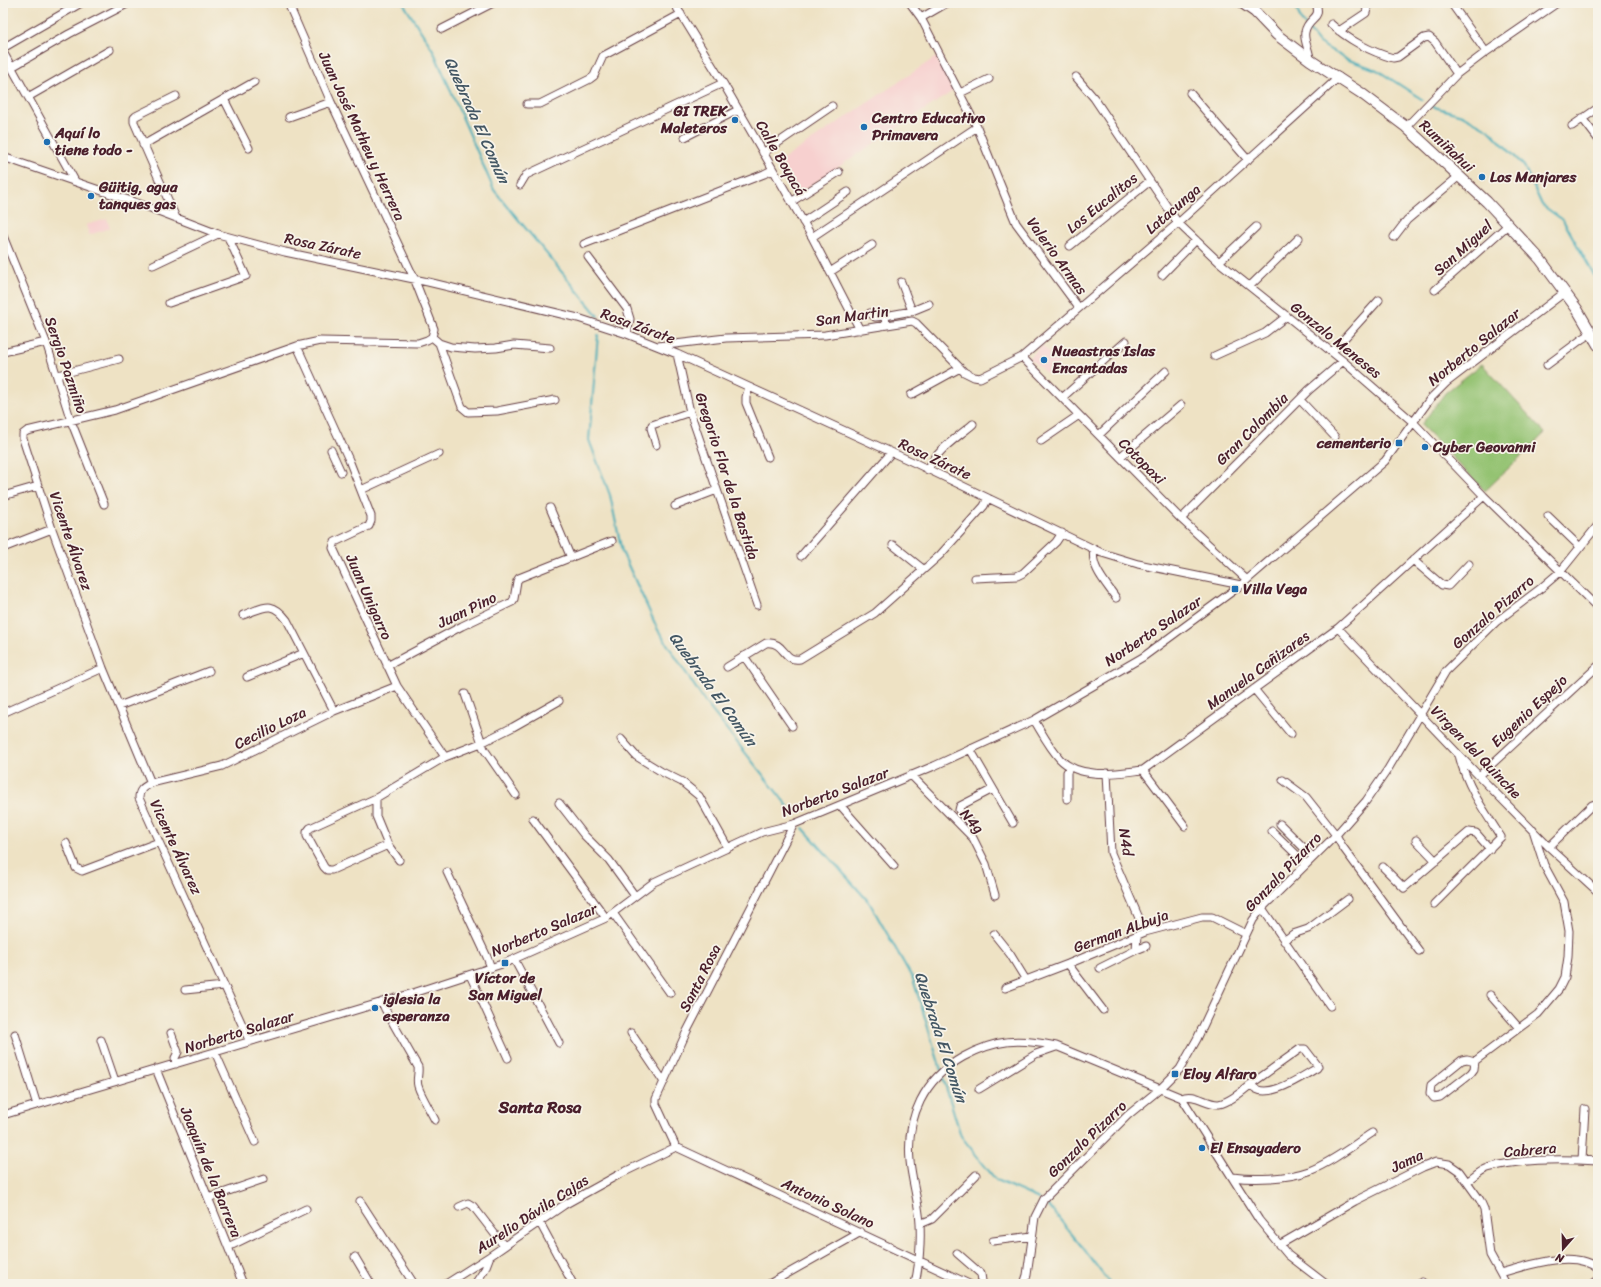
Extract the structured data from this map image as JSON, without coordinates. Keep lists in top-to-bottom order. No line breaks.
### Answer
{"streets":{"street":["Juan José Matheu y Herrera","Rumiñahui","Calle Boyacá","Los Eucalitos","Latacunga","Rosa Zárate","San Miguel","Valerio Armas","San Martin","Gonzalo Meneses","Norberto Salazar","Sergio Pazmiño","Gran Colombia","Cotopaxi","Gregorio Flor de la Bastida","Vicente Álvarez","Juan Unigarro","Juan Pino","Gonzalo Pizarro","Manuela Cañizares","Eugenio Espejo","Cecilio Loza","Virgen del Quinche","N4g","N4d","German ALbuja","Santa Rosa","Cabrera","Jama","Joaquín de la Barrera","Antonio Solano","Aurelio Dávila Cajas"]},"crossings":[["Juan José Matheu y Herrera","Rosa Zárate"],["Rumiñahui","Latacunga"],["Rumiñahui","San Miguel"],["Rumiñahui","Norberto Salazar"],["Calle Boyacá","San Martin"],["Los Eucalitos","Gonzalo Meneses"],["Latacunga","Valerio Armas"],["Latacunga","San Martin"],["Latacunga","Gonzalo Meneses"],["Latacunga","Cotopaxi"],["Rosa Zárate","San Martin"],["Rosa Zárate","Norberto Salazar"],["Rosa Zárate","Gregorio Flor de la Bastida"],["San Martin","Cotopaxi"],["Gonzalo Meneses","Norberto Salazar"],["Gonzalo Meneses","Gran Colombia"],["Gonzalo Meneses","Gonzalo Pizarro"],["Gonzalo Meneses","Manuela Cañizares"],["Norberto Salazar","Cotopaxi"],["Norberto Salazar","Vicente Álvarez"],["Norberto Salazar","N4g"],["Norberto Salazar","Santa Rosa"],["Norberto Salazar","Joaquín de la Barrera"],["Sergio Pazmiño","Vicente Álvarez"],["Gran Colombia","Cotopaxi"],["Vicente Álvarez","Juan Unigarro"],["Vicente Álvarez","Cecilio Loza"],["Juan Unigarro","Juan Pino"],["Juan Unigarro","Cecilio Loza"],["Gonzalo Pizarro","Virgen del Quinche"],["Gonzalo Pizarro","German ALbuja"],["Manuela Cañizares","Virgen del Quinche"],["Eugenio Espejo","Virgen del Quinche"],["N4d","German ALbuja"],["Santa Rosa","Antonio Solano"],["Santa Rosa","Aurelio Dávila Cajas"],["Cabrera","Jama"],["Antonio Solano","Aurelio Dávila Cajas"]],"districts":["Santa Rosa"],"water":["Quebrada El Común"],"places":{"other":["GI TREK Maleteros","Centro Educativo Primavera","Aquí lo tiene todo -","Los Manjares","Güitig, agua tanques gas","Nueastras Islas Encantadas","Cyber Geovanni","iglesia la esperanza","El Ensayadero"],"transit":["cementerio","Villa Vega","Víctor de San Miguel","Eloy Alfaro"]},"north":"bottom"}
